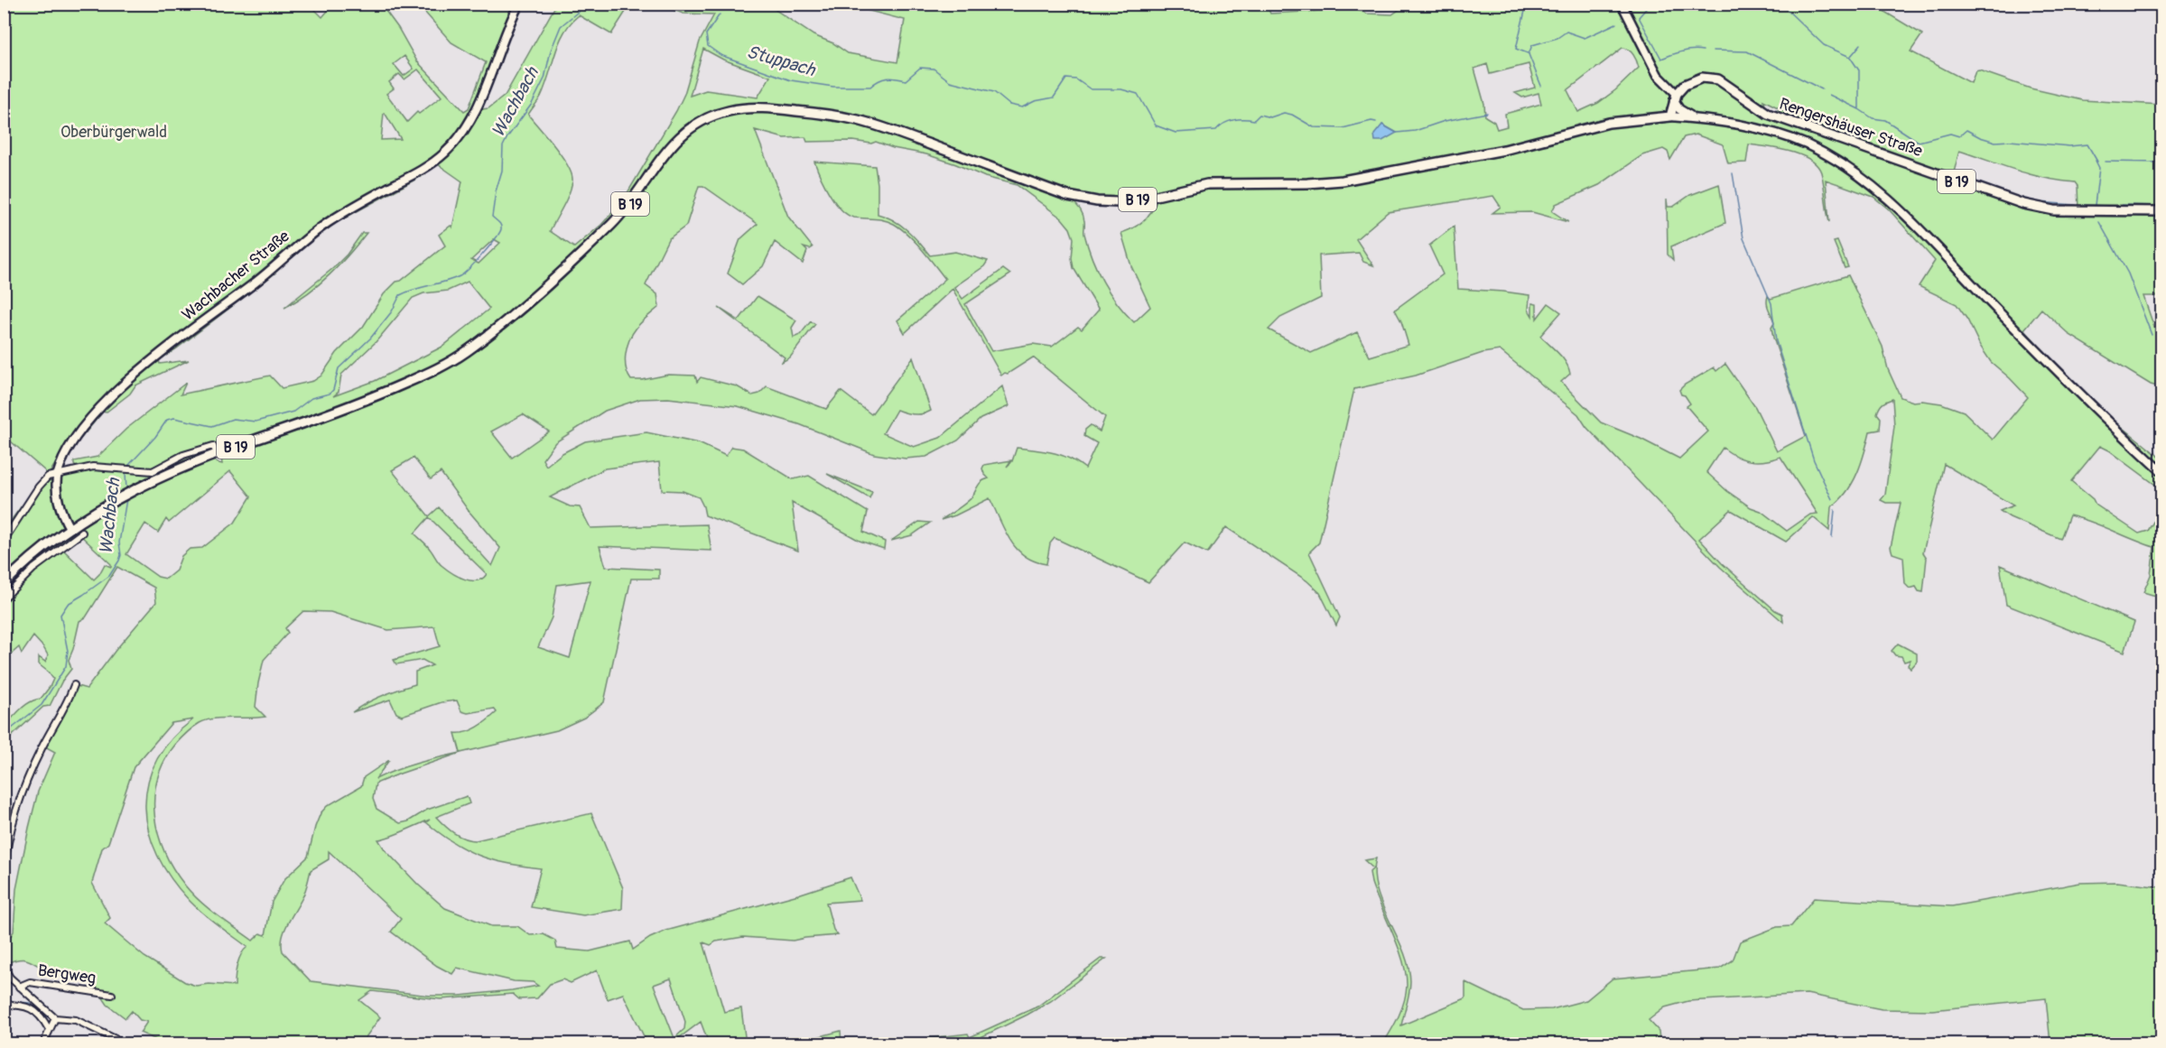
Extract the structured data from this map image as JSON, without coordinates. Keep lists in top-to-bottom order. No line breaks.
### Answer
{"streets":{"main road":["Rengershäuser Straße","B 19"],"street":["Wachbacher Straße","Bergweg"]},"crossings":[["B 19","Wachbacher Straße"]],"water":["Stuppach","Wachbach"],"parks":["Oberbürgerwald"]}
